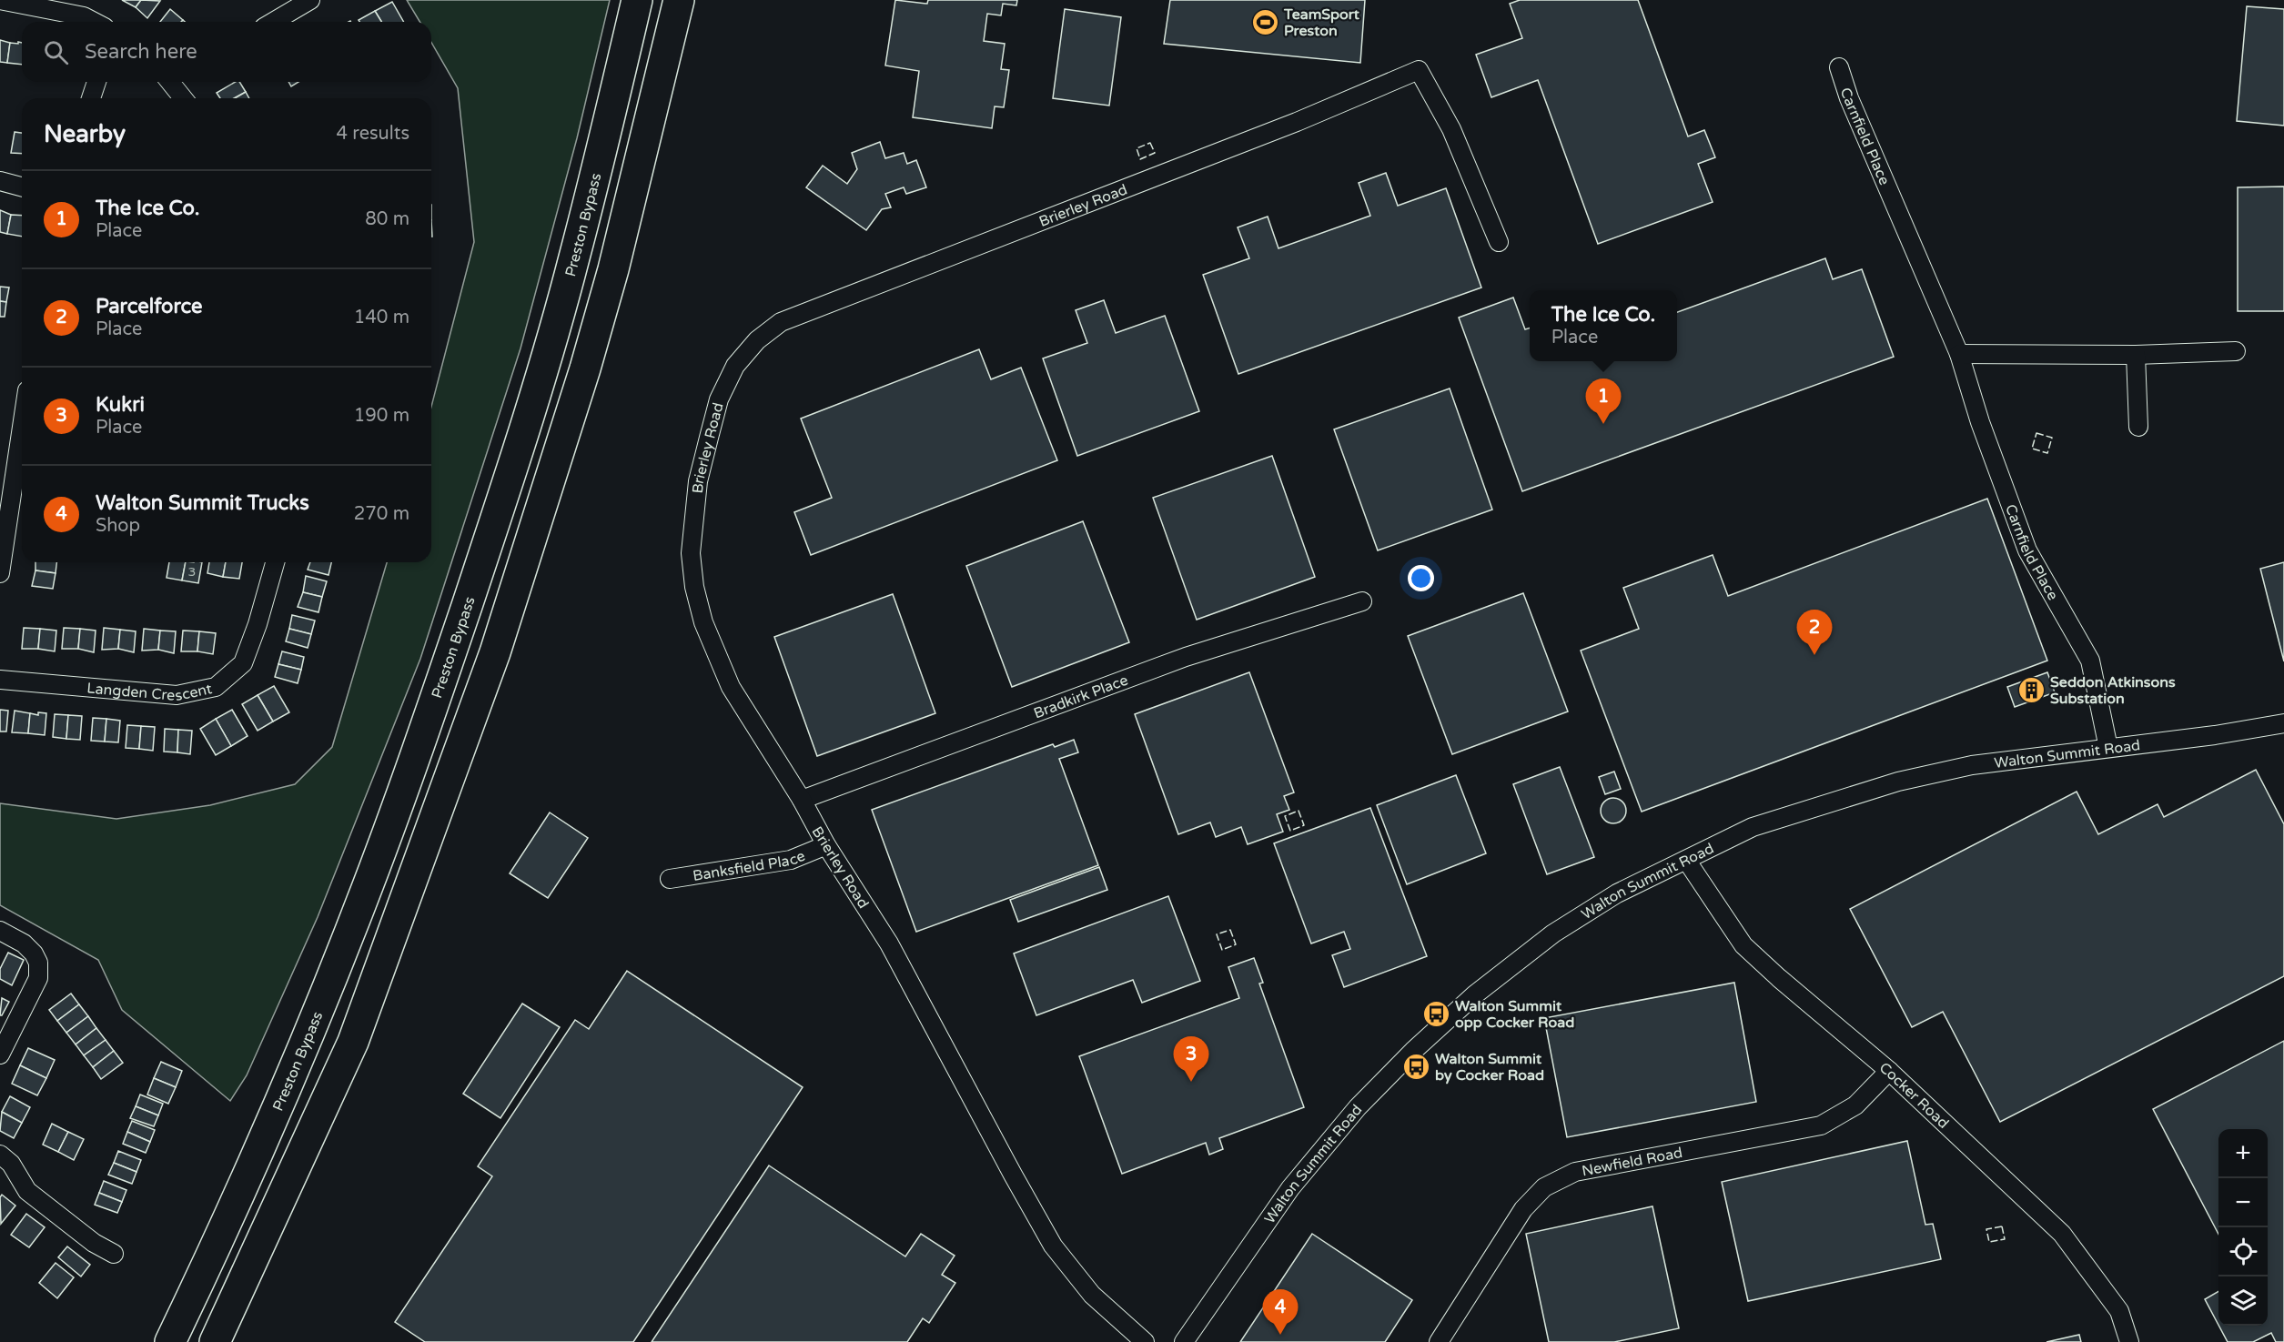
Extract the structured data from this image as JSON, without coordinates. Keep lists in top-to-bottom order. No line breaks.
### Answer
{"streets":{"highway":["Preston Bypass"],"street":["Carnfield Place","Brierley Road","Langden Crescent","Bradkirk Place","Walton Summit Road","Banksfield Place","Cocker Road","Newfield Road"]},"crossings":[["Carnfield Place","Walton Summit Road"],["Brierley Road","Bradkirk Place"],["Brierley Road","Banksfield Place"],["Walton Summit Road","Cocker Road"],["Cocker Road","Newfield Road"]],"places":{"sports":["TeamSport Preston"],"building":["Seddon Atkinsons Substation"],"bus stop":["Walton Summit opp Cocker Road","Walton Summit by Cocker Road"]},"house_numbers":["3"],"page":{"search":"Search here","heading":["Nearby","4 results"],"list":[{"mark":"1","name":"The Ice Co.","note":"Place","value":"80 m"},{"mark":"2","name":"Parcelforce","note":"Place","value":"140 m"},{"mark":"3","name":"Kukri","note":"Place","value":"190 m"},{"mark":"4","name":"Walton Summit Trucks","note":"Shop","value":"270 m"}],"popup":["The Ice Co.","Place"],"pins":["1","2","3","4"],"map_buttons":["+","−"]}}
